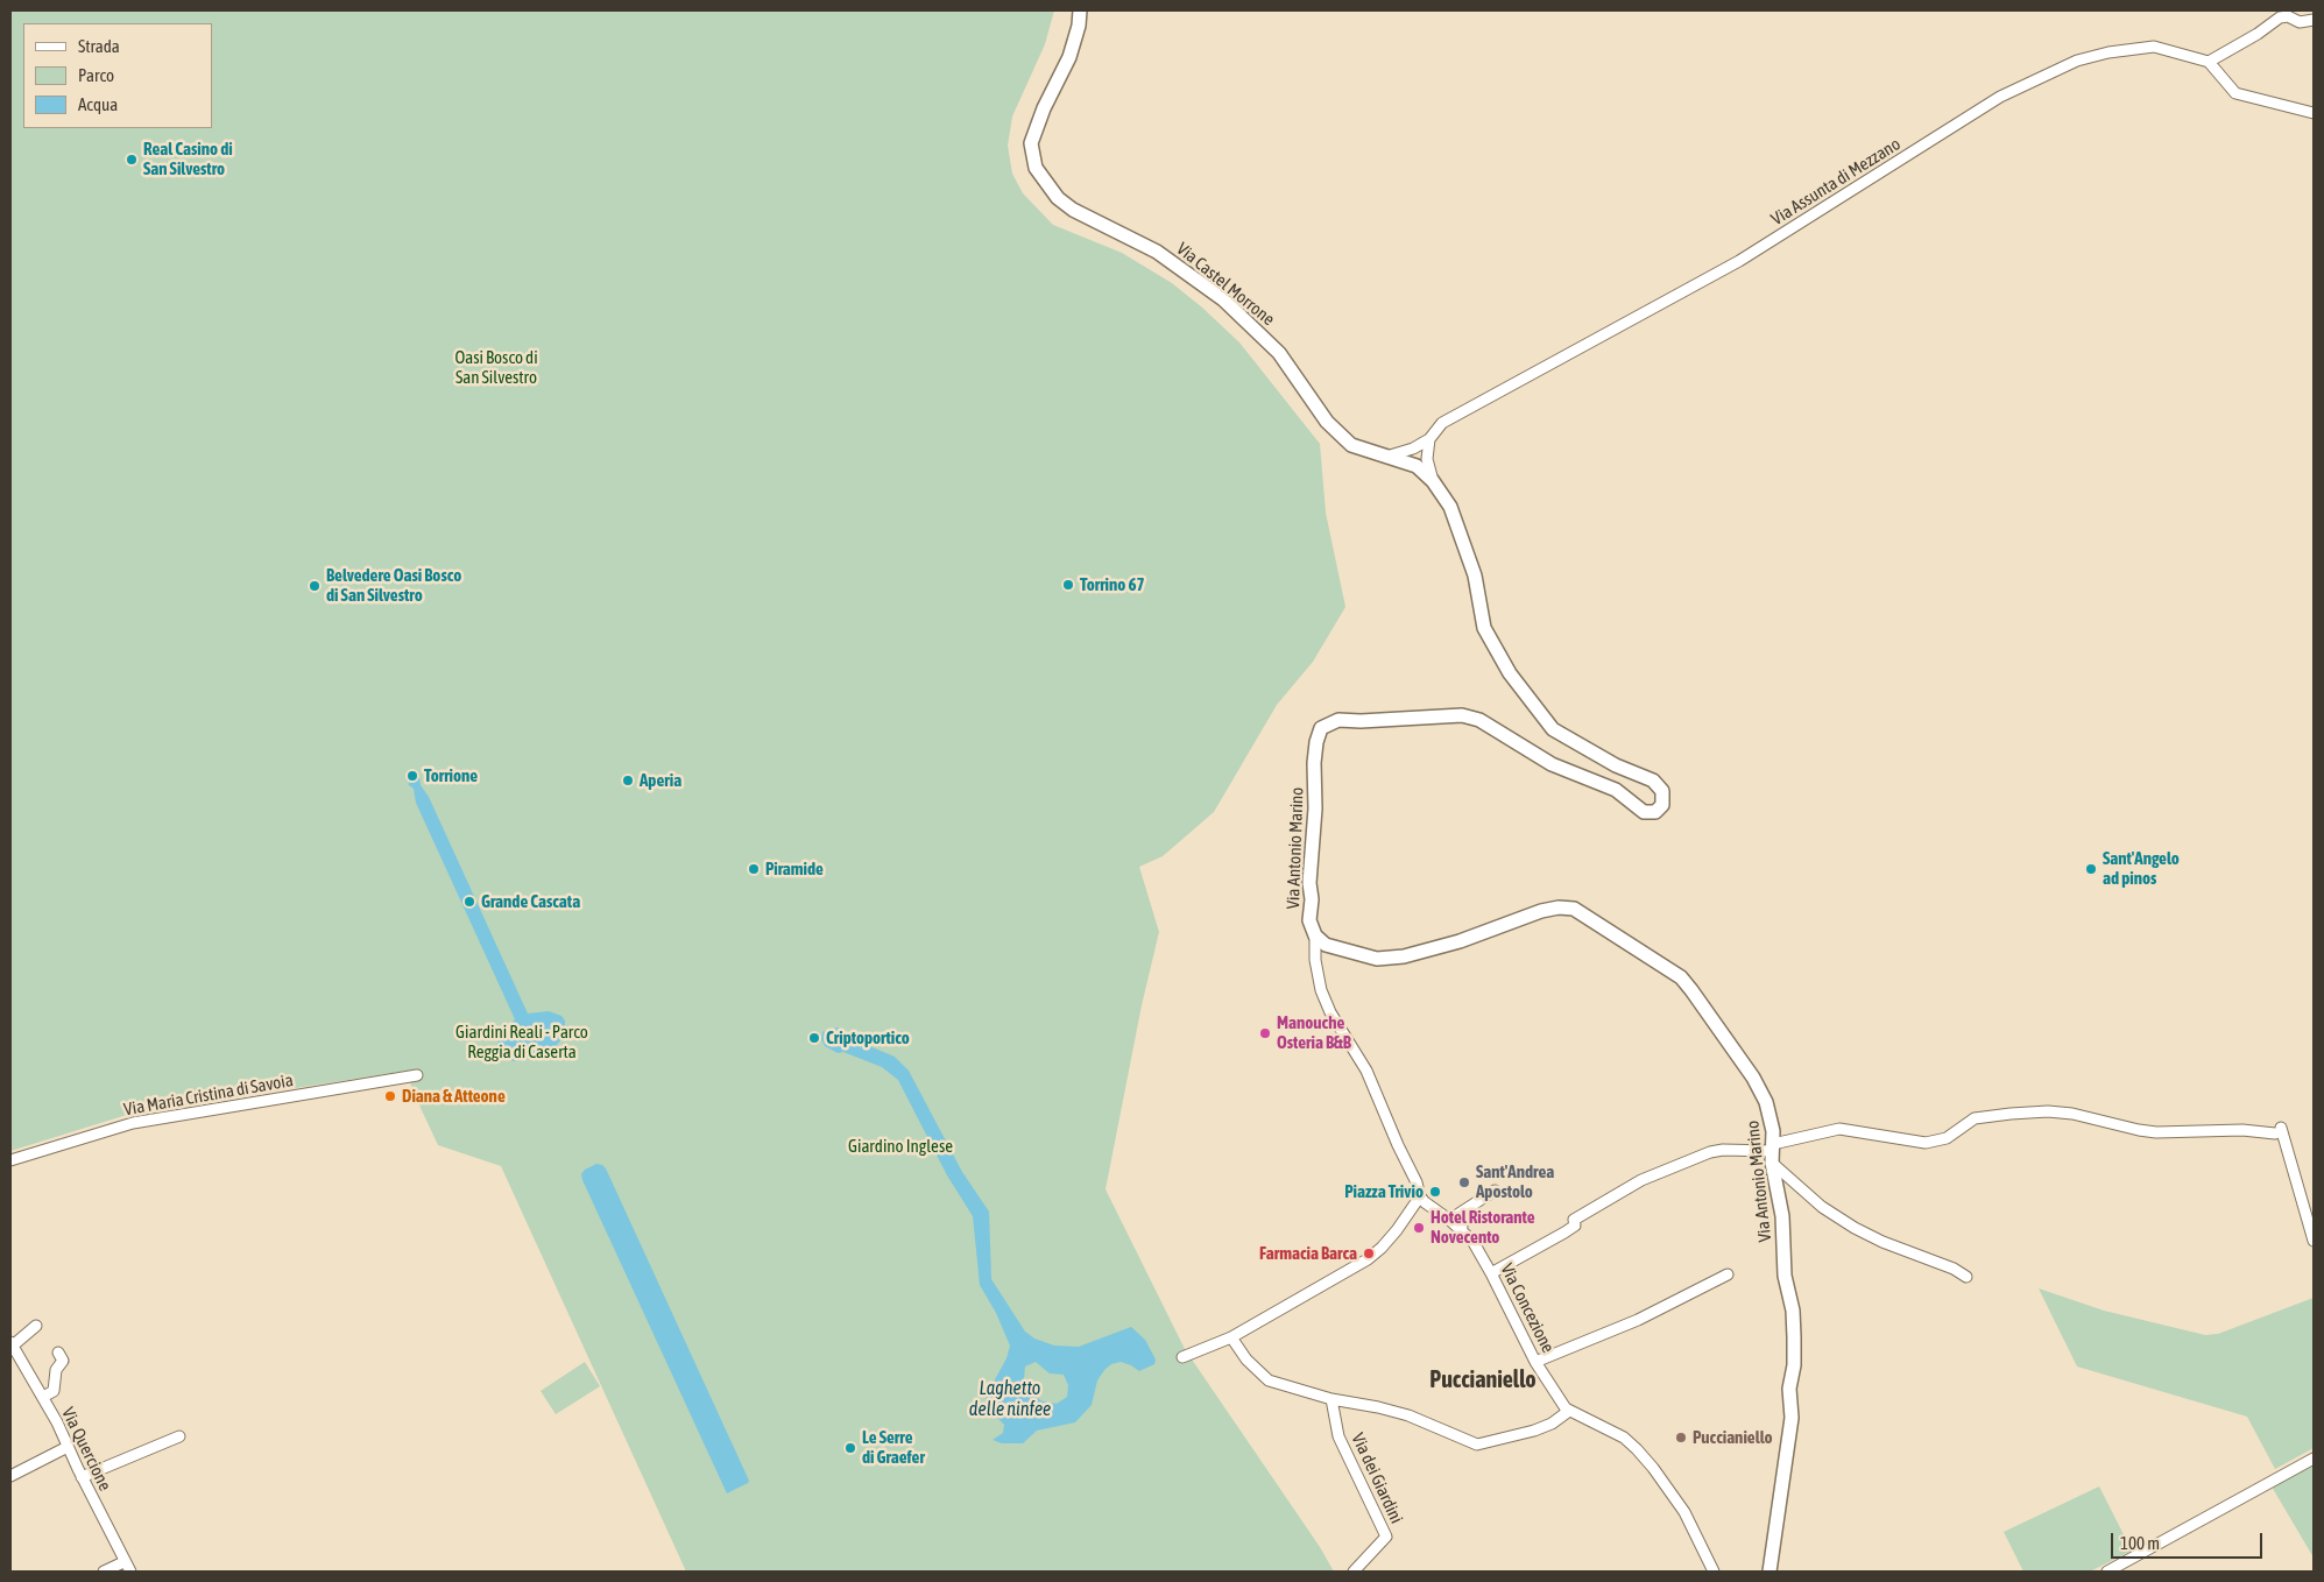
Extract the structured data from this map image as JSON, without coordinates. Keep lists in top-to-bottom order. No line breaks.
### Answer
{"streets":{"street":["Via Assunta di Mezzano","Via Castel Morrone","Via Antonio Marino","Via Maria Cristina di Savoia","Via Concezione","Via Quercione","Via dei Giardini"]},"crossings":[["Via Castel Morrone","Via Antonio Marino"],["Via Antonio Marino","Via Concezione"]],"districts":["Puccianiello"],"water":["Laghetto delle ninfee"],"parks":["Oasi Bosco di San Silvestro","Giardini Reali - Parco Reggia di Caserta","Giardino Inglese"],"places":["Real Casino di San Silvestro","Torrino 67","Belvedere Oasi Bosco di San Silvestro","Torrione","Aperia","Piramide","Sant'Angelo ad pinos","Grande Cascata","Manouche Osteria B&B","Criptoportico","Diana & Atteone","Sant'Andrea Apostolo","Piazza Trivio","Hotel Ristorante Novecento","Farmacia Barca","Puccianiello","Le Serre di Graefer"],"legend":["Strada","Parco","Acqua"],"scale_bar":"100 m"}
